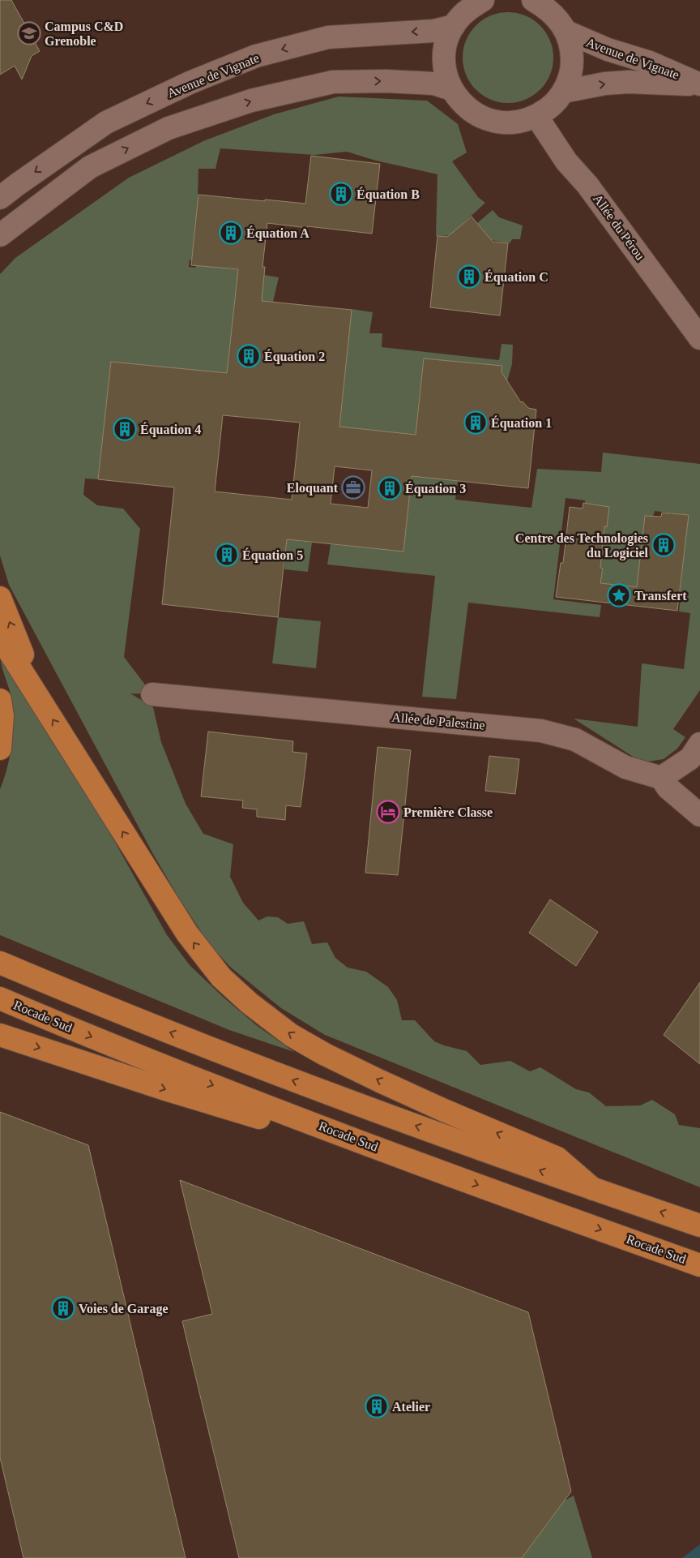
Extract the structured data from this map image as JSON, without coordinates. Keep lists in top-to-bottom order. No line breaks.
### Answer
{"streets":{"highway":["Rocade Sud"],"street":["Avenue de Vignate","Allée du Pérou","Allée de Palestine"]},"places":{"school or university":["Campus C&D Grenoble"],"building":["Équation B","Équation A","Équation C","Équation 2","Équation 1","Équation 4","Équation 3","Centre des Technologies du Logiciel","Équation 5","Voies de Garage","Atelier"],"office":["Eloquant"],"place":["Transfert"],"hotel":["Première Classe"]}}
